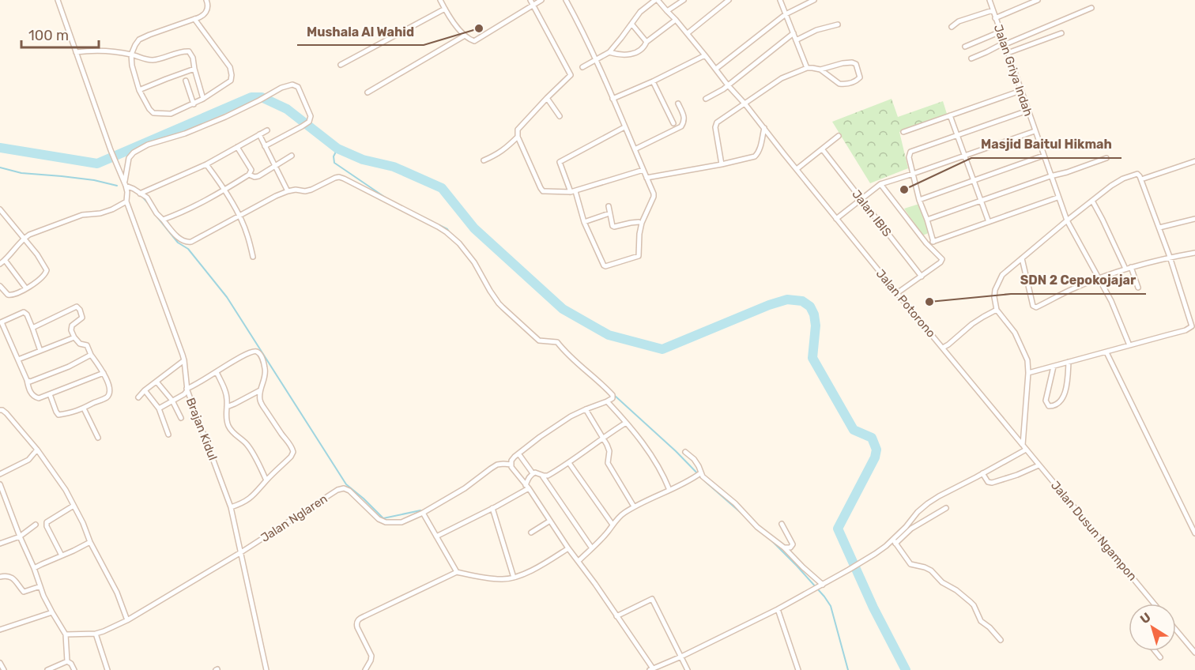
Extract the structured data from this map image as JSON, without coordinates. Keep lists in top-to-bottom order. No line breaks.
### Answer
{"streets":{"street":["Jalan Griya Indah","Jalan IBIS","Jalan Potorono","Brajan Kidul","Jalan Nglaren","Jalan Dusun Ngampon"]},"crossings":[["Jalan Potorono","Jalan Dusun Ngampon"],["Brajan Kidul","Jalan Nglaren"]],"places":["Mushala Al Wahid","Masjid Baitul Hikmah","SDN 2 Cepokojajar"],"scale_bar":"100 m","north":"top left"}
